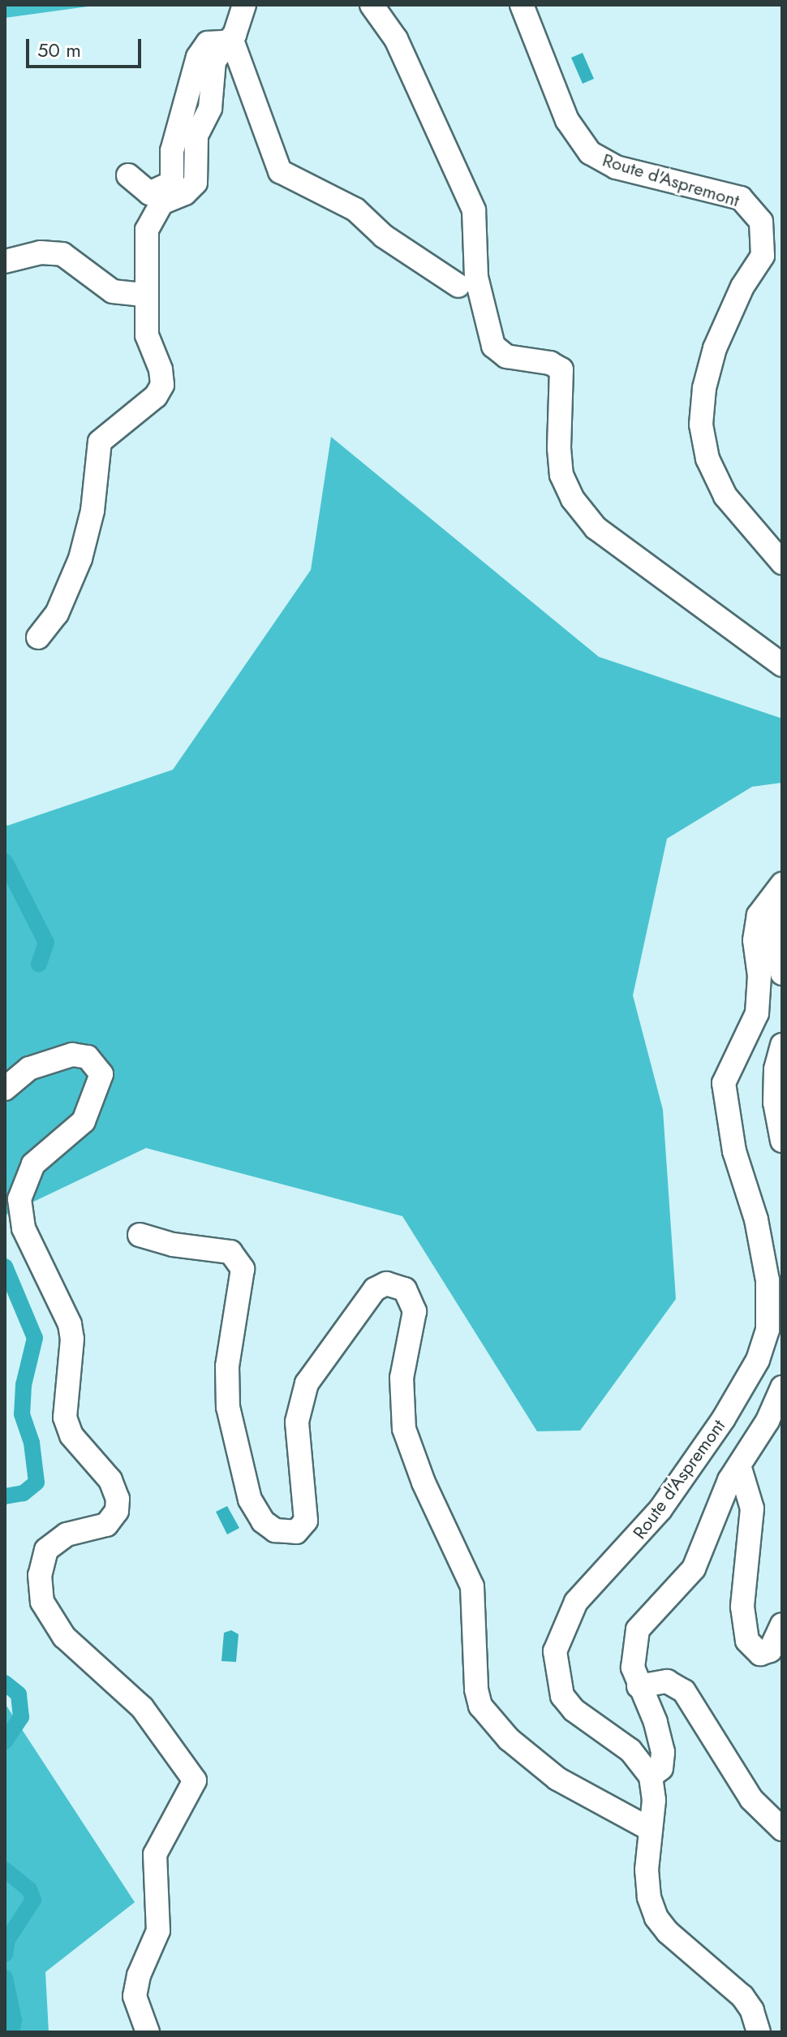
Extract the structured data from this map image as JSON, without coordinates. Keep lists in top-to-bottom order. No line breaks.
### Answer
{"streets":{"street":["Route d'Aspremont"]},"scale_bar":"50 m"}
